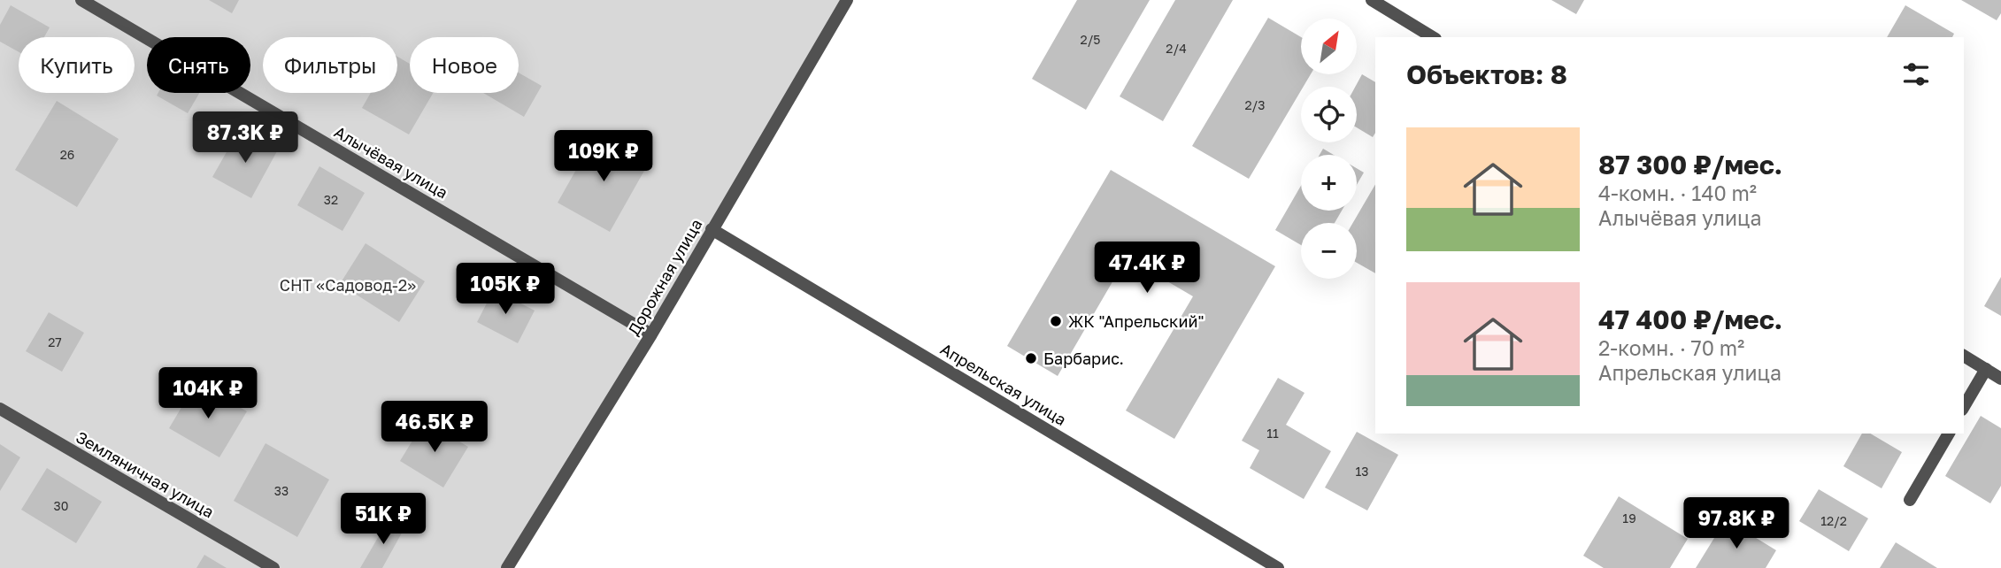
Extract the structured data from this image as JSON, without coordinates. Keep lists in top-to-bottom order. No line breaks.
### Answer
{"streets":{"street":["Алычёвая улица","Дорожная улица","Апрельская улица","Земляничная улица"]},"crossings":[["Алычёвая улица","Дорожная улица"],["Дорожная улица","Апрельская улица"]],"parks":["СНТ «Садовод-2»"],"places":["ЖК \"Апрельский\"","Барбарис."],"house_numbers":["2/5","2/4","2/3","26","32","27","11","13","33","30","19","12/2"],"north":"top right","page":{"map_buttons":["+","−"],"chip":["Купить","Снять","Фильтры","Новое"],"heading":"Объектов: 8","price":["87.3K ₽","109K ₽","47.4K ₽","105K ₽","104K ₽","46.5K ₽","51K ₽","97.8K ₽"],"list":[{"name":"87 300 ₽/мес.","note":"4-комн. · 140 m² · Алычёвая улица"},{"name":"47 400 ₽/мес.","note":"2-комн. · 70 m² · Апрельская улица"}]}}
